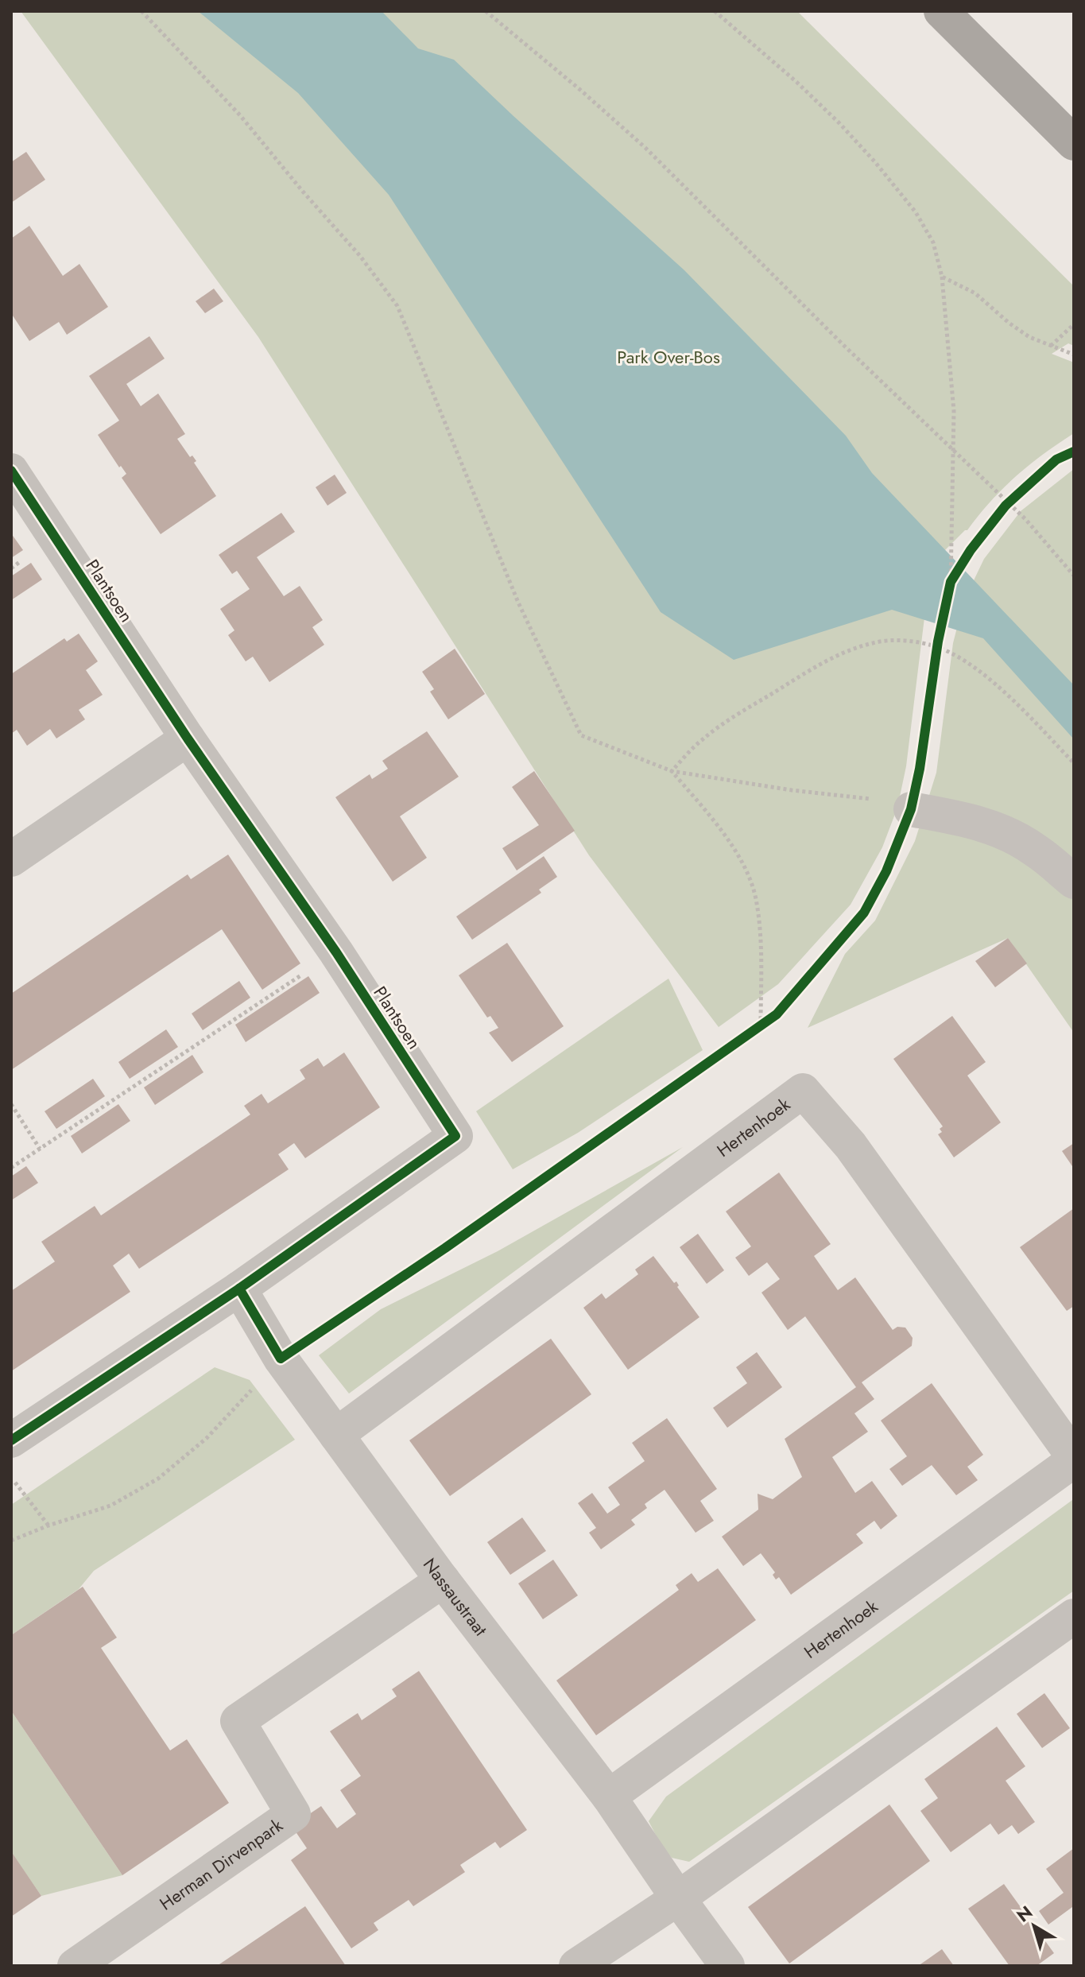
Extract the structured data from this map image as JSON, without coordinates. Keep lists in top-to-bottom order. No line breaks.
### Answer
{"streets":{"street":["Plantsoen","Hertenhoek","Nassaustraat","Herman Dirvenpark"]},"crossings":[["Plantsoen","Nassaustraat"],["Hertenhoek","Nassaustraat"],["Nassaustraat","Herman Dirvenpark"]],"parks":["Park Over-Bos"],"north":"top left"}
